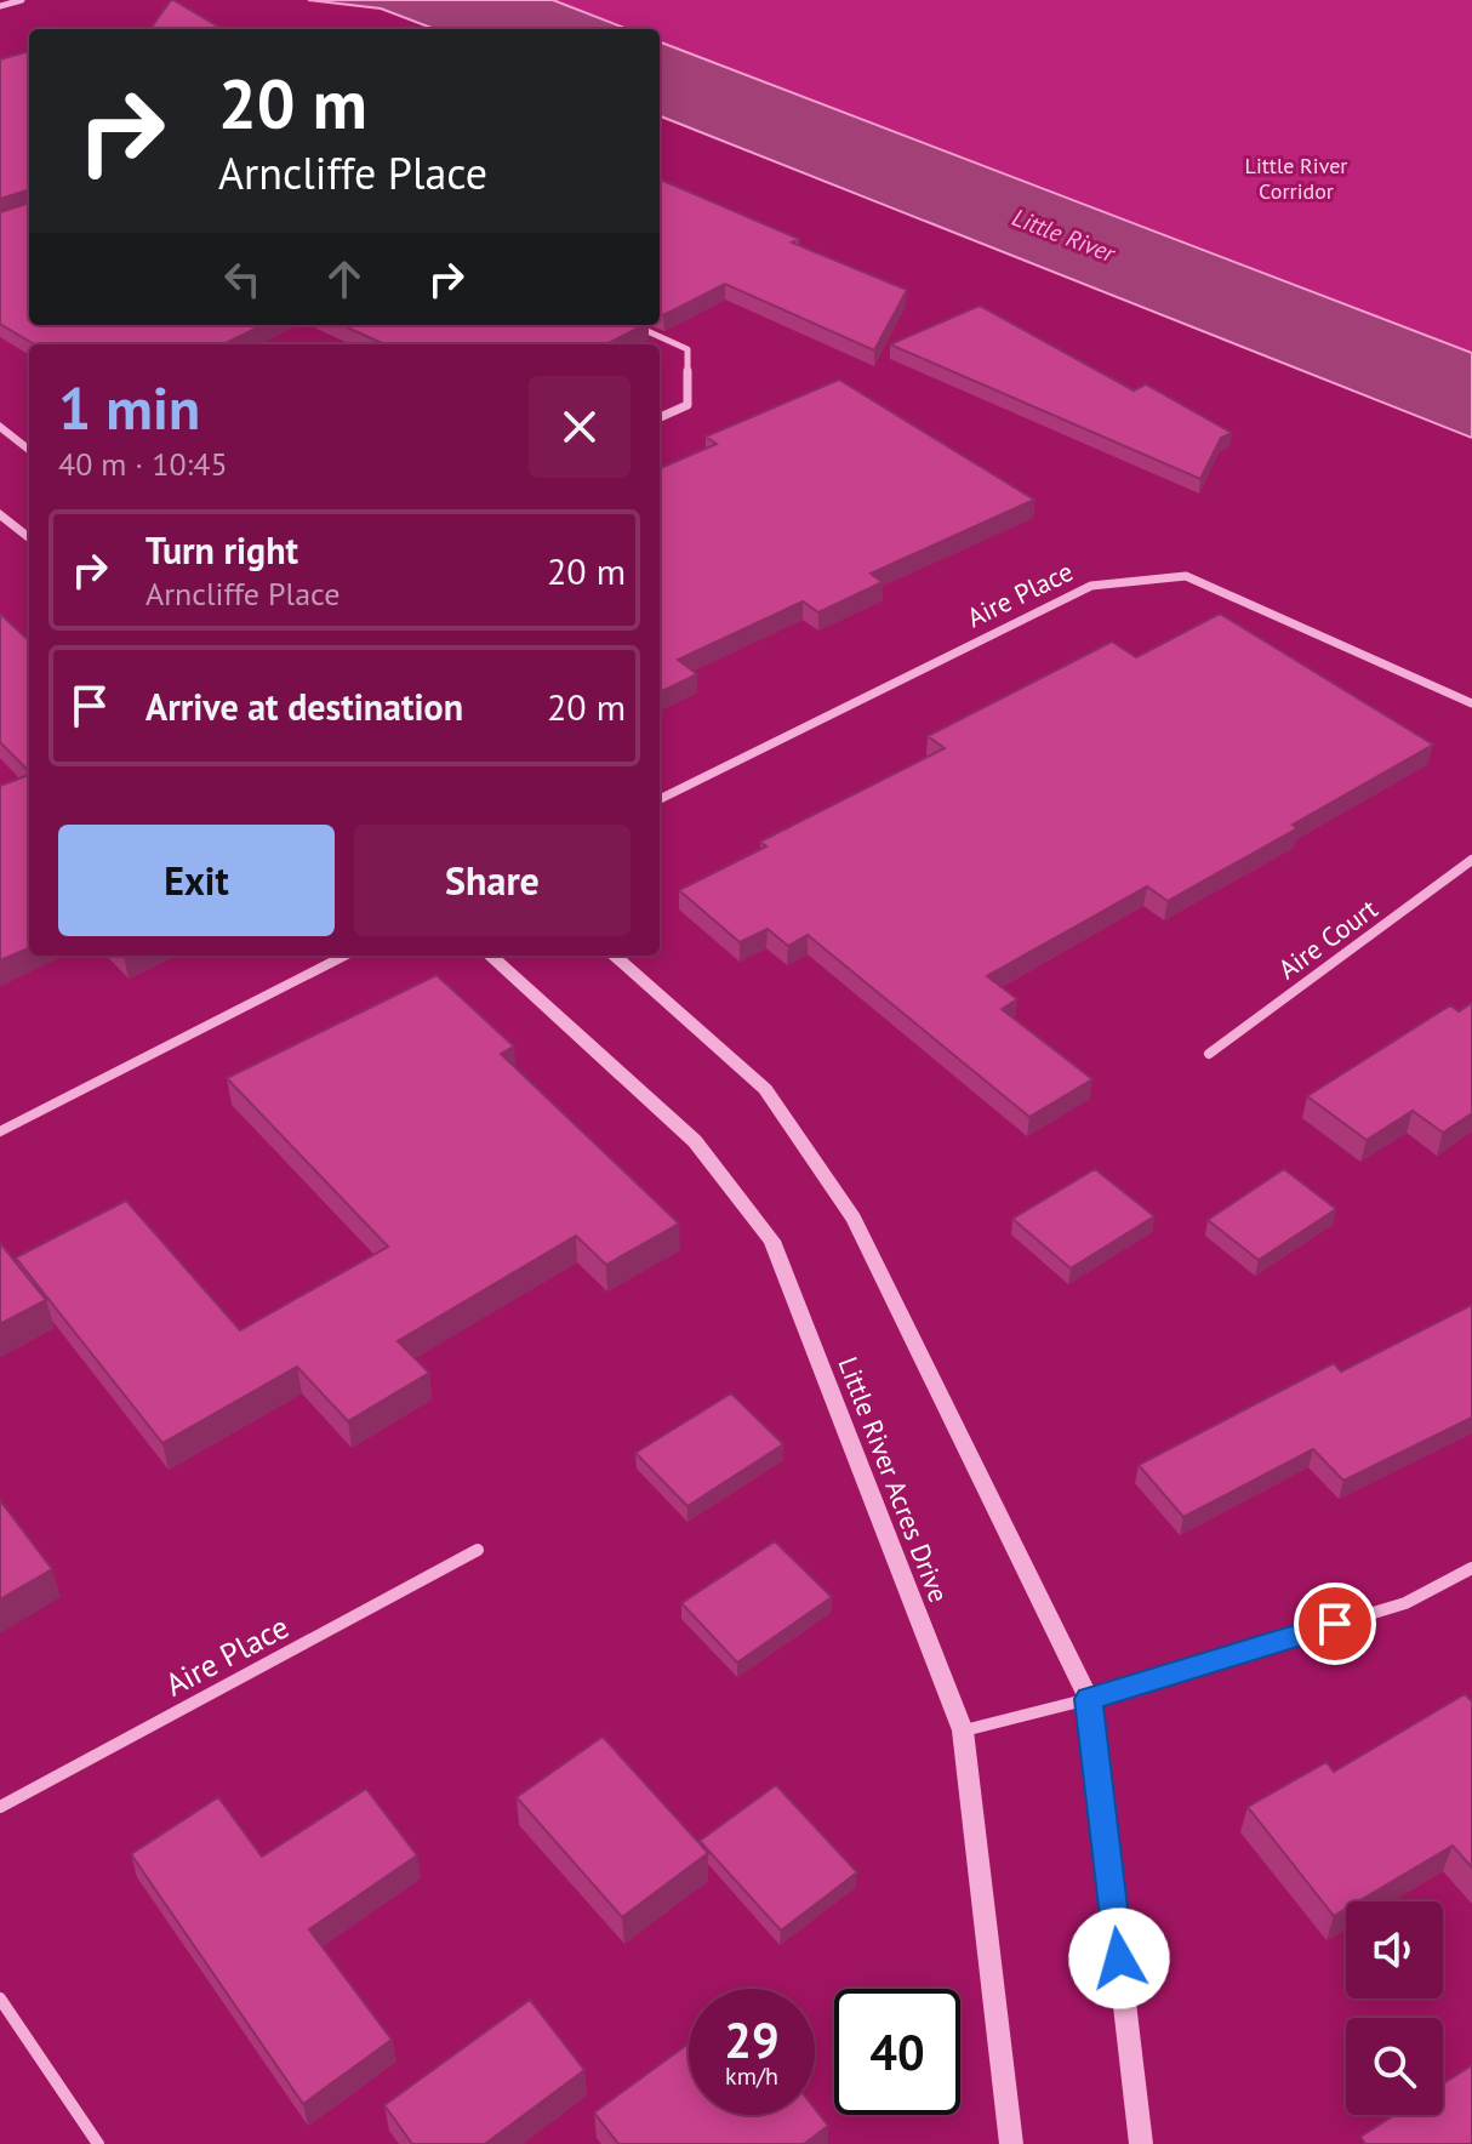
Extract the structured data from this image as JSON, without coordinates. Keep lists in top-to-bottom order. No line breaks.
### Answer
{"streets":{"street":["Aire Place","Aire Court","Little River Acres Drive"]},"water":["Little River"],"parks":["Little River Corridor"],"page":{"turn":["20 m","Arncliffe Place"],"heading":["1 min","40 m · 10:45"],"list":[{"name":"Turn right","note":"Arncliffe Place","value":"20 m"},{"name":"Arrive at destination","value":"20 m"}],"buttons":["Exit","Share"],"speed":"29 km/h","limit":"40"}}
